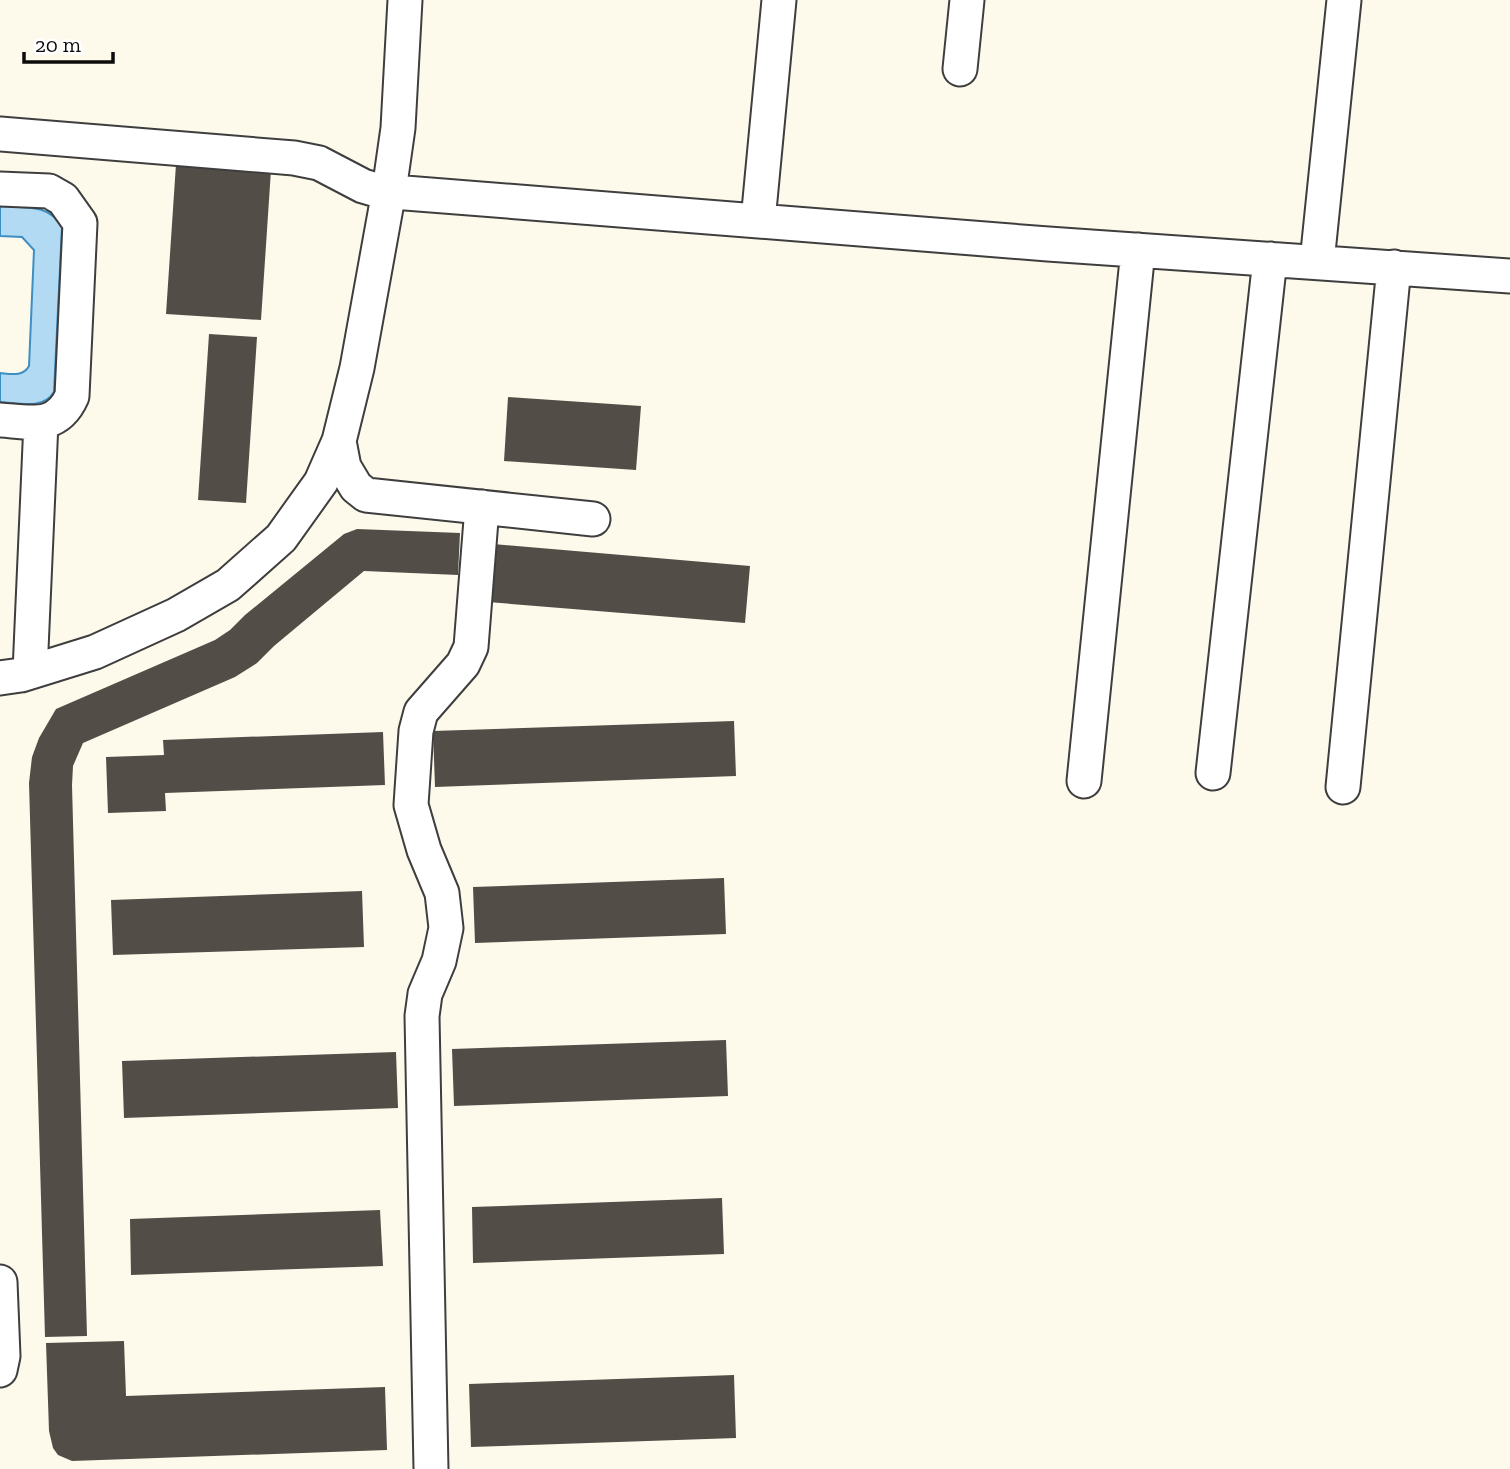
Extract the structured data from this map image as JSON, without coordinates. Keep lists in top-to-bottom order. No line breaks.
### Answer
{"scale_bar":"20 m"}
